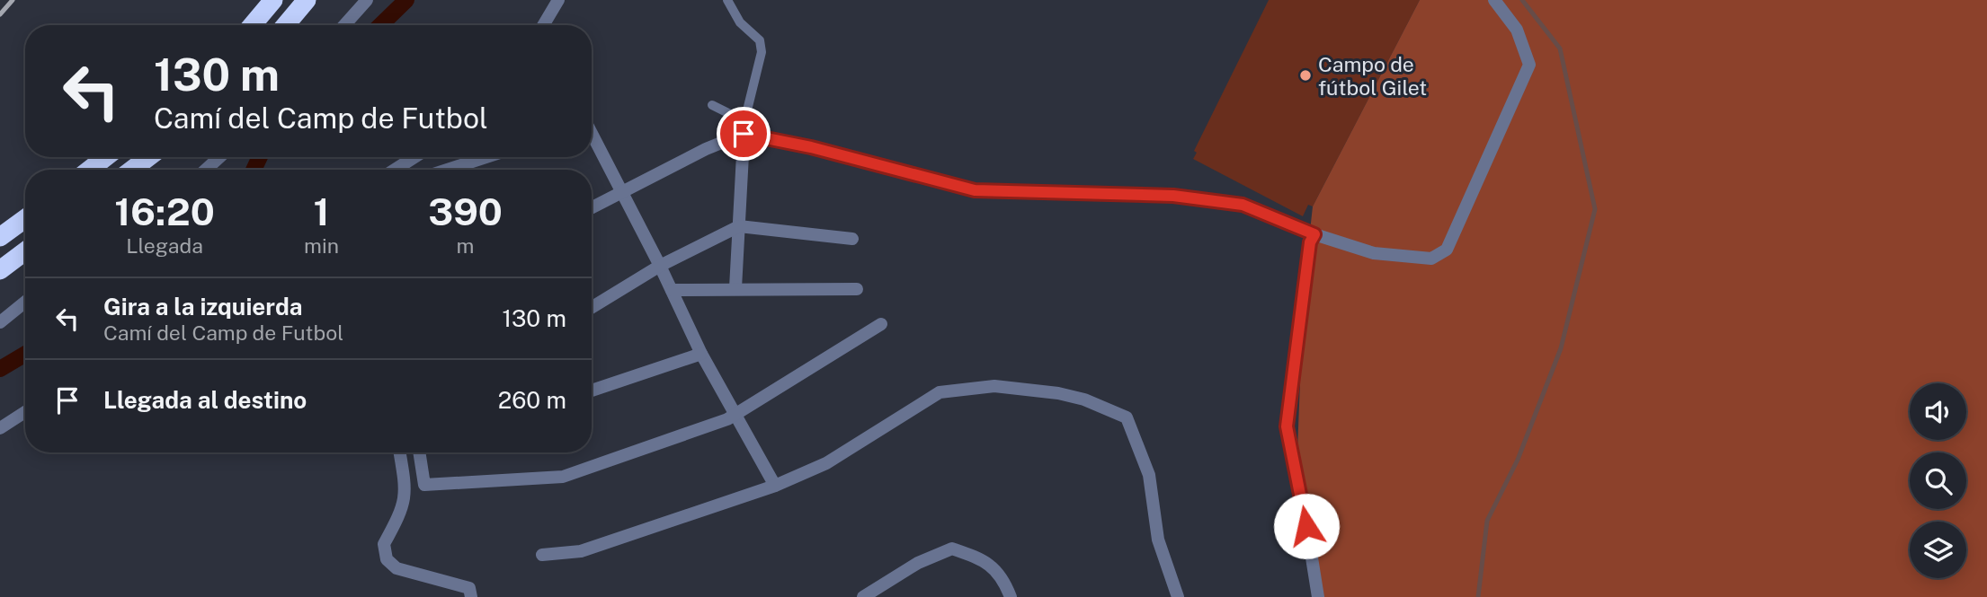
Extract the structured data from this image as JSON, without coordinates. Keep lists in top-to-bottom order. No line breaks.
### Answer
{"places":["Campo de fútbol Gilet"],"page":{"turn":["130 m","Camí del Camp de Futbol"],"eta":["16:20","Llegada","1","min","390","m"],"list":[{"name":"Gira a la izquierda","note":"Camí del Camp de Futbol","value":"130 m"},{"name":"Llegada al destino","value":"260 m"}]}}
